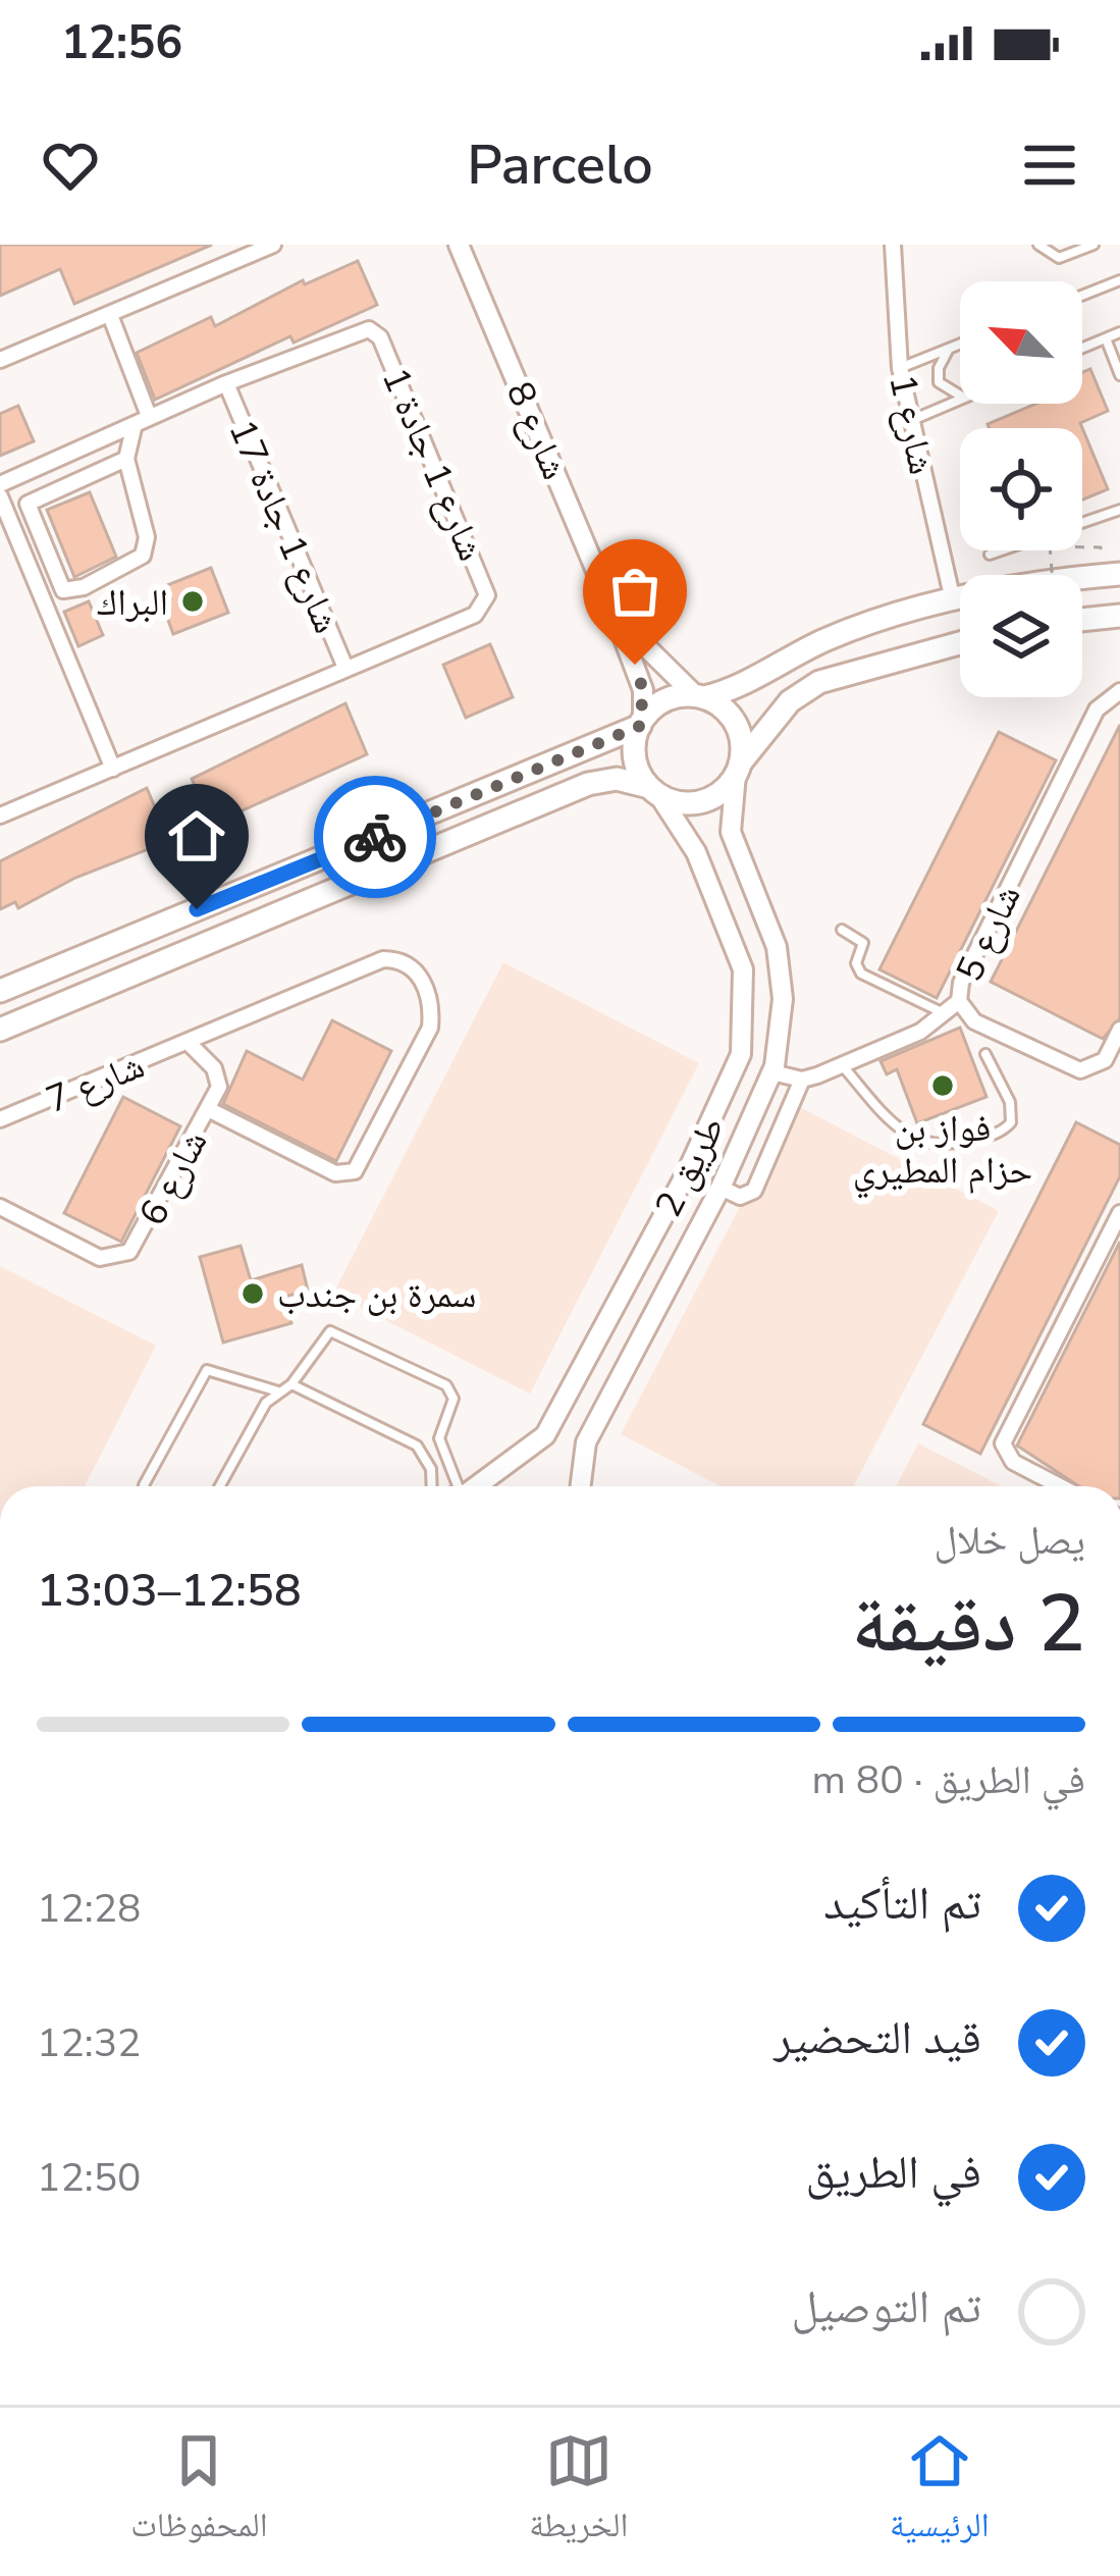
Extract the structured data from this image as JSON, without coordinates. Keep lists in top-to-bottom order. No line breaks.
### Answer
{"streets":{"street":["شارع 1","شارع 8","شارع 1 جادة 1","شارع 1 جادة 17","شارع 5","شارع 7","طريق 2","شارع 6"]},"crossings":[["شارع 8","طريق 2"],["شارع 1 جادة 1","شارع 1 جادة 17"],["شارع 7","شارع 6"]],"places":["البراك","فواز بن حزام المطيري","سمرة بن جندب"],"north":"top left","page":{"status":"12:56","header":"Parcelo","heading":["2 دقيقة","يصل خلال","12:58–13:03"],"bar":"في الطريق · 80 m","list":[["تم التأكيد","12:28"],["قيد التحضير","12:32"],["في الطريق","12:50"],"تم التوصيل"],"tabs":["الرئيسية","الخريطة","المحفوظات"]}}
